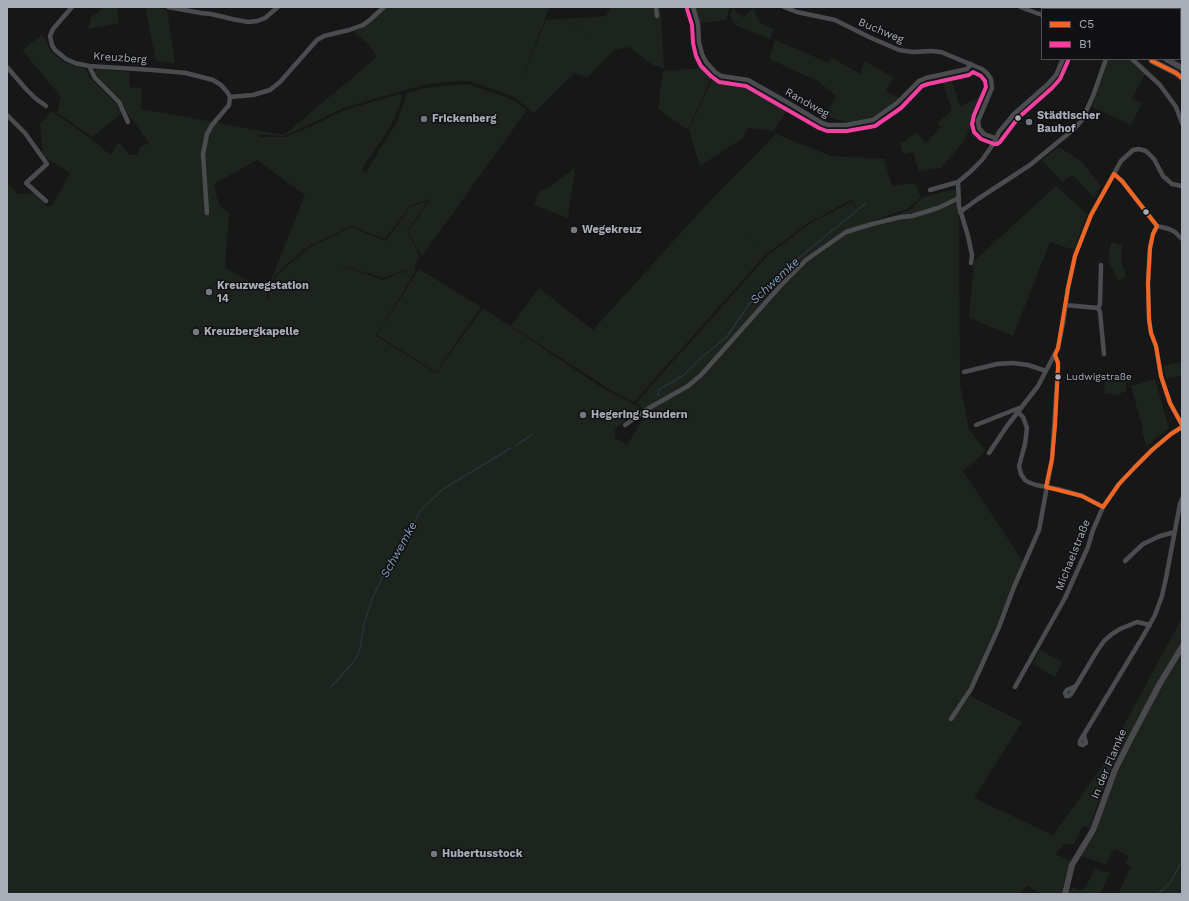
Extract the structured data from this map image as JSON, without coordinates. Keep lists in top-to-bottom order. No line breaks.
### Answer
{"streets":{"main road":["In der Flamke"],"street":["Buchweg","Kreuzberg","Randweg","Michaelstraße"]},"crossings":[["Buchweg","Randweg"]],"water":["Schwemke"],"places":["Frickenberg","Städtischer Bauhof","Wegekreuz","Kreuzwegstation 14","Kreuzbergkapelle","Ludwigstraße","Hegering Sundern","Hubertusstock"],"lines":["transit line B1","transit line C5"],"legend":["C5","B1"]}
